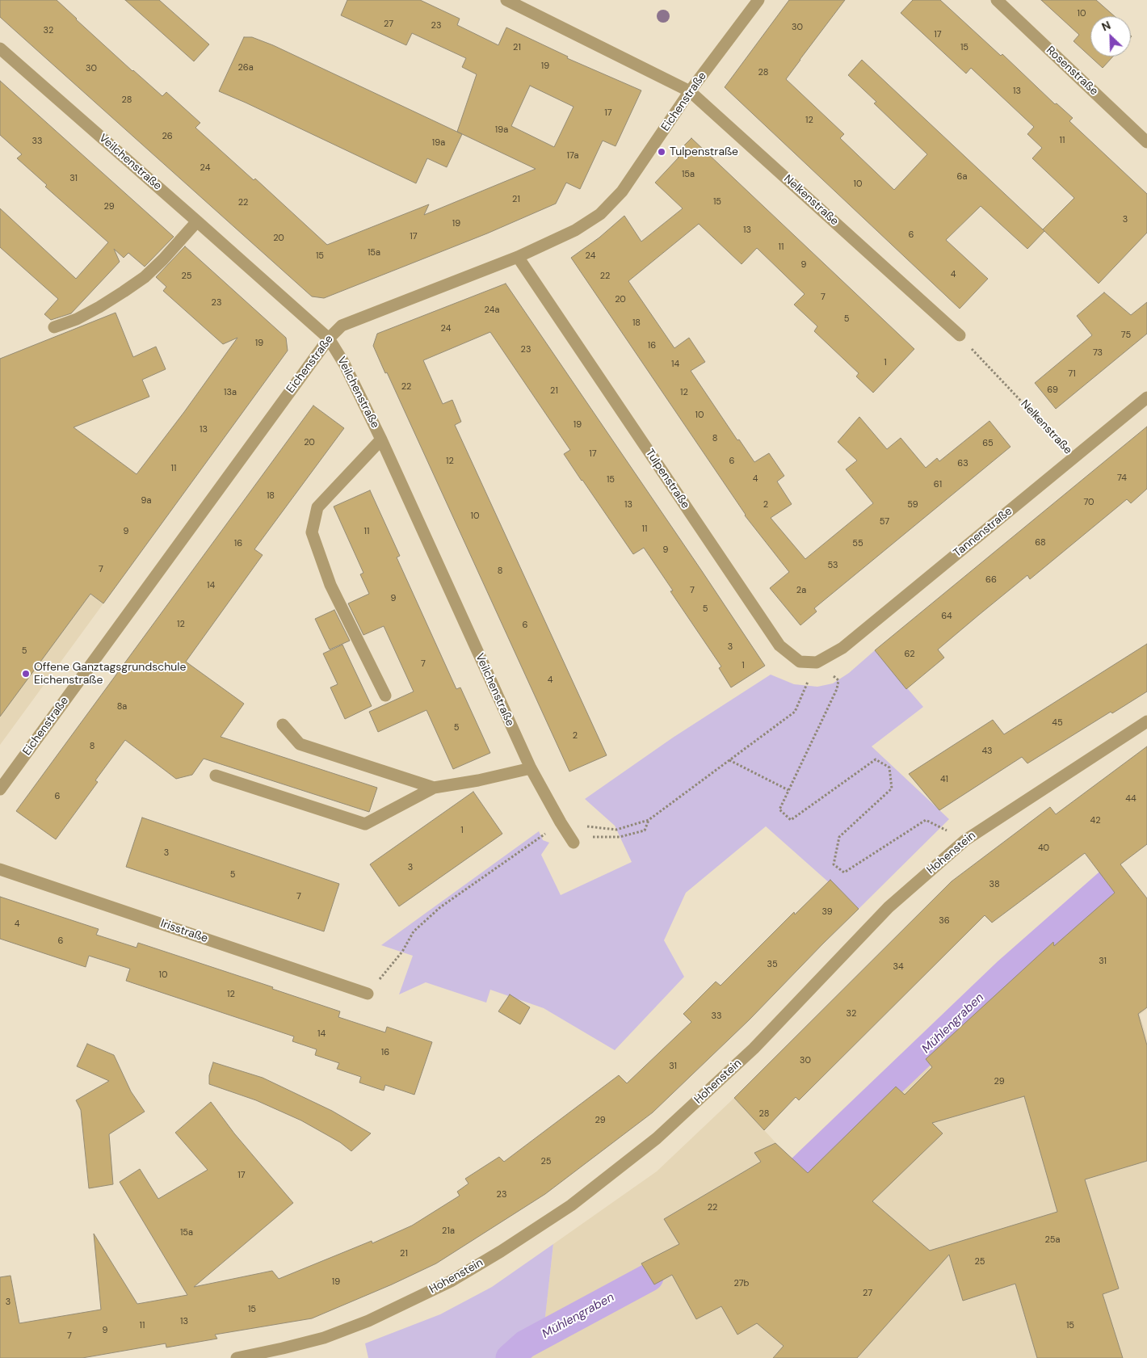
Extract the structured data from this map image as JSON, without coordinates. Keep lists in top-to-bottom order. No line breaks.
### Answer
{"streets":{"street":["Rosenstraße","Eichenstraße","Veilchenstraße","Nelkenstraße","Tulpenstraße","Tannenstraße","Hohenstein","Irisstraße"]},"crossings":[["Eichenstraße","Veilchenstraße"],["Eichenstraße","Nelkenstraße"],["Eichenstraße","Tulpenstraße"],["Nelkenstraße","Tannenstraße"],["Tulpenstraße","Tannenstraße"]],"water":["Mühlengraben"],"places":["Tulpenstraße","Offene Ganztagsgrundschule Eichenstraße"],"house_numbers":["10","27","23","30","32","17","21","15","19","26a","30","28","13","28","17","12","19a","26","11","33","19a","17a","24","15a","6a","31","10","21","15","22","29","3","19","13","6","17","20","11","15a","15","24","9","4","25","22","7","20","23","24a","5","18","24","75","19","16","23","73","1","14","71","22","69","21","13a","12","10","19","13","8","20","65","17","12","6","63","11","74","4","15","61","18","9a","70","13","2","59","10","57","11","9","11","68","16","55","9","53","7","8","66","14","7","2a","9","5","64","12","6","3","5","62","7","1","4","8a","45","5","2","8","43","41","6","44","42","1","40","3","3","5","38","7","39","36","4","6","31","35","34","10","12","32","33","14","16","30","31","29","28","29","25","17","23","22","21a","15a","25a","21","25","19","27b","27","3","15","13","11","15","9","7"],"north":"top left"}
